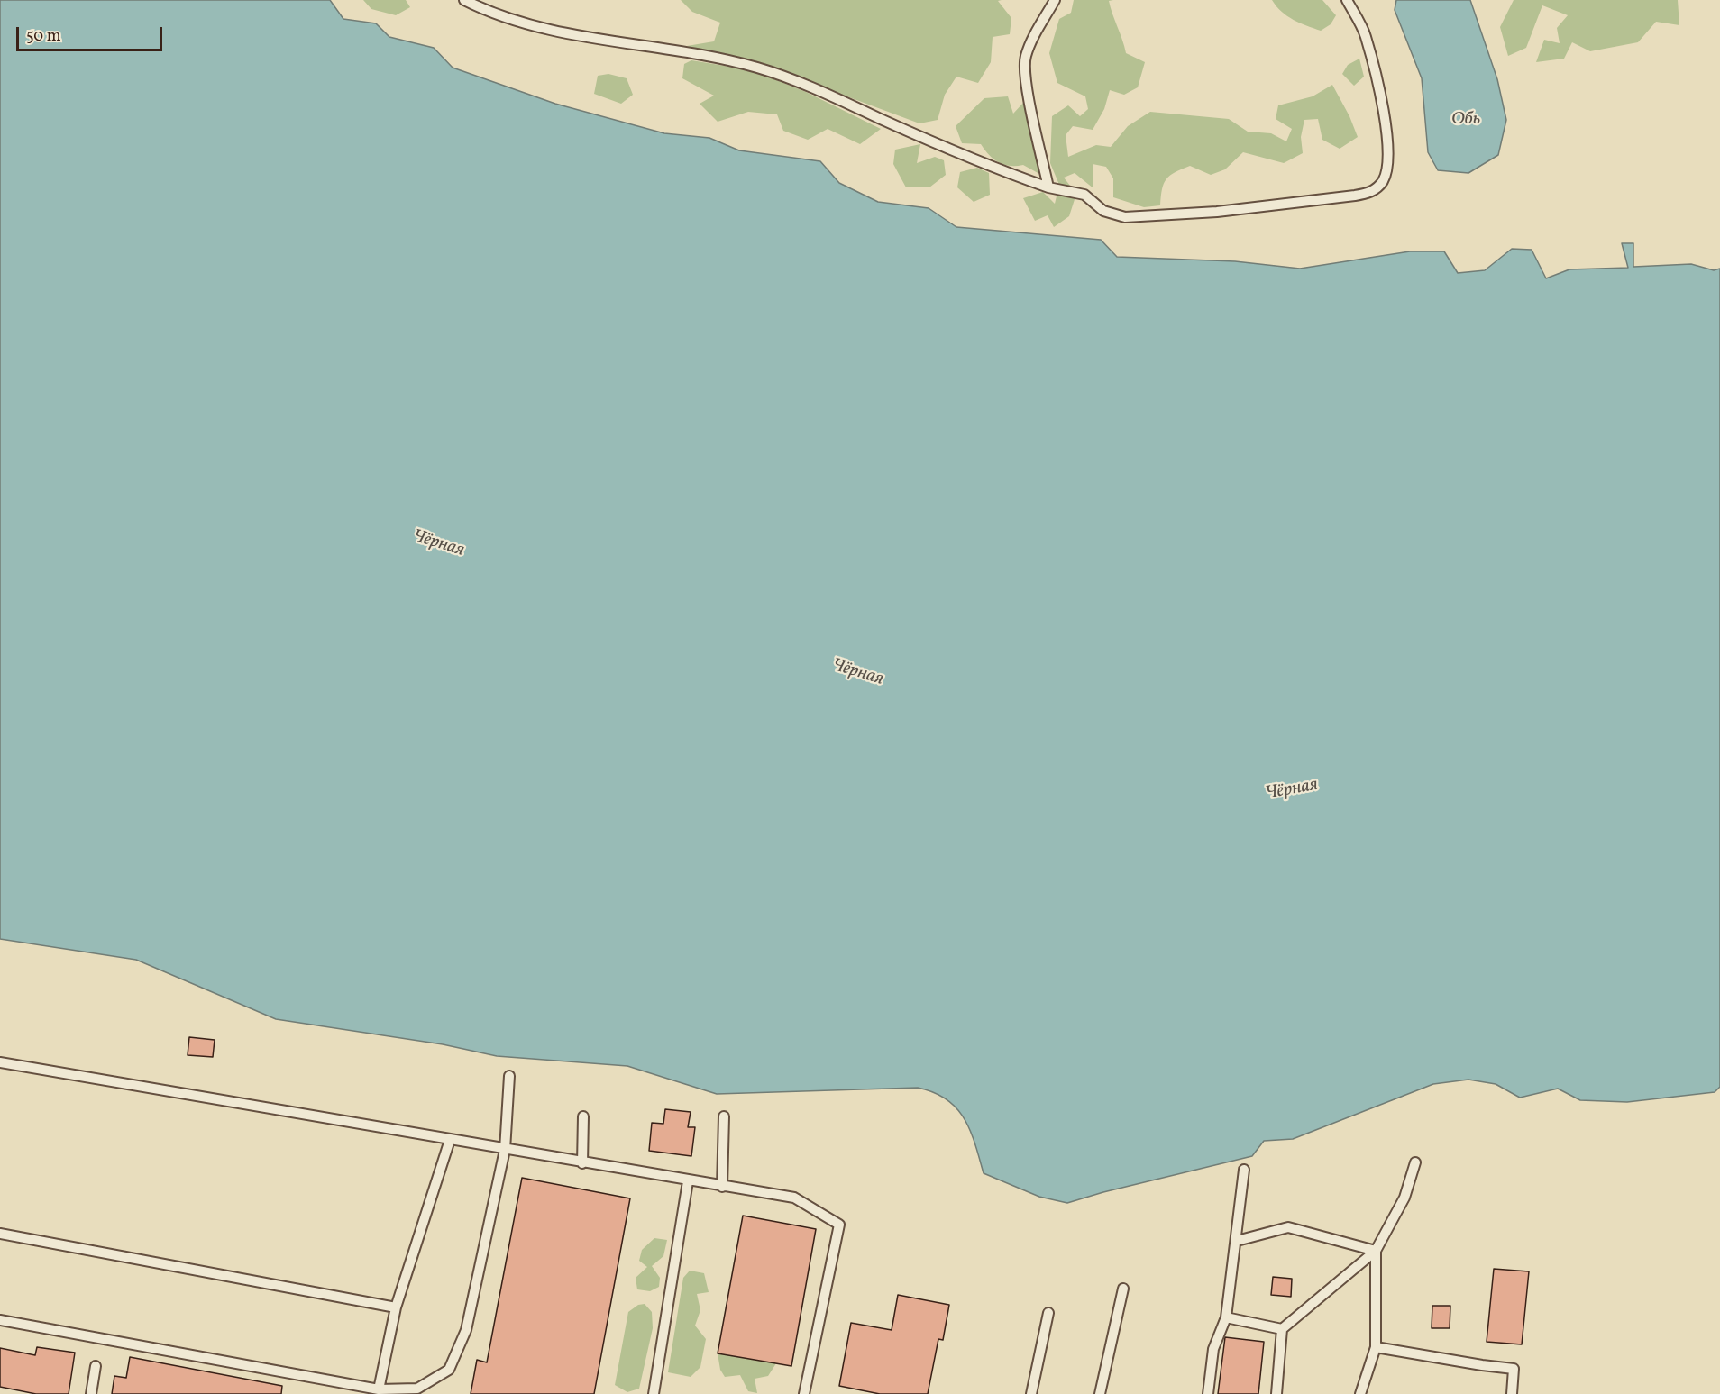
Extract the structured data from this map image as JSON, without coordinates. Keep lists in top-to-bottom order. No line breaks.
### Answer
{"water":["Обь","Чёрная"],"scale_bar":"50 m"}
